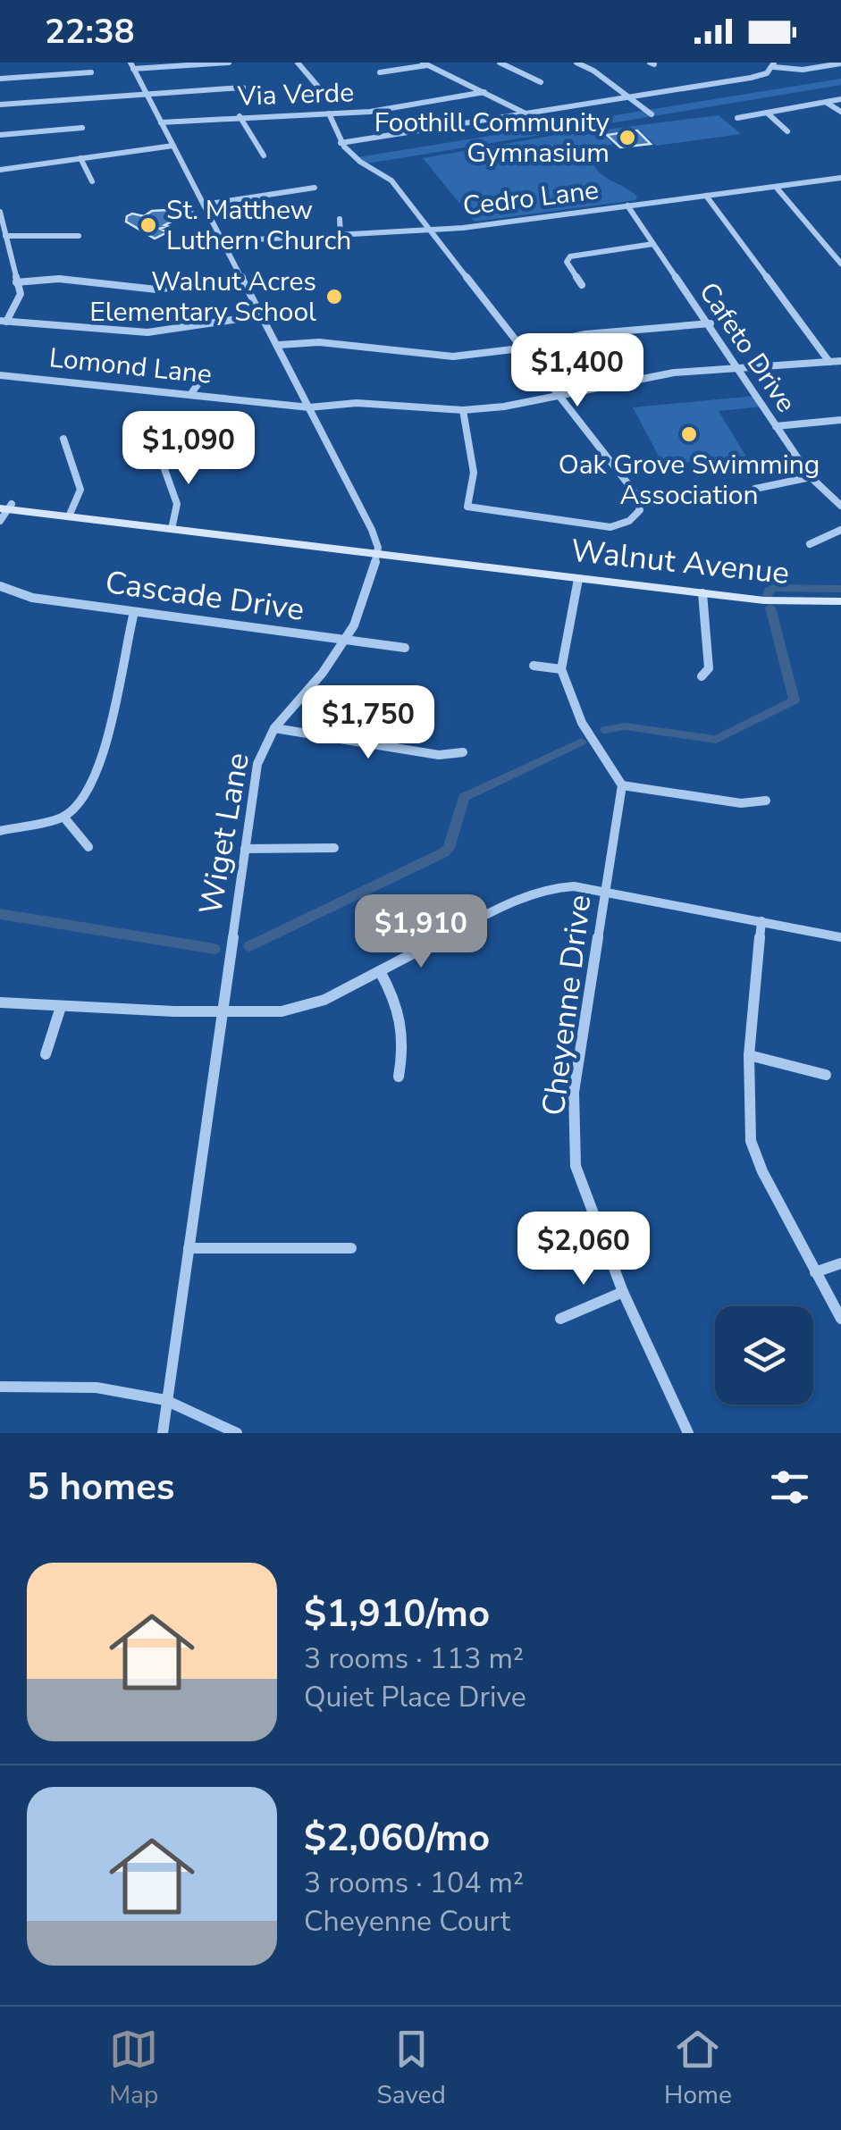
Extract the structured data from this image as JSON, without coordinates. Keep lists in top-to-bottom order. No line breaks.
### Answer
{"streets":{"street":["Via Verde","Cedro Lane","Cafeto Drive","Lomond Lane","Walnut Avenue","Cascade Drive","Wiget Lane","Cheyenne Drive"]},"crossings":[["Cedro Lane","Cafeto Drive"],["Cafeto Drive","Lomond Lane"],["Walnut Avenue","Wiget Lane"],["Cascade Drive","Wiget Lane"]],"places":["Foothill Community Gymnasium","St. Matthew Luthern Church","Walnut Acres Elementary School","Oak Grove Swimming Association"],"page":{"status":"22:38","price":["$1,400","$1,090","$1,750","$1,910","$2,060"],"heading":"5 homes","list":[{"name":"$1,910/mo","note":"3 rooms · 113 m² · Quiet Place Drive"},{"name":"$2,060/mo","note":"3 rooms · 104 m² · Cheyenne Court"}],"tabs":["Map","Saved","Home"]}}
